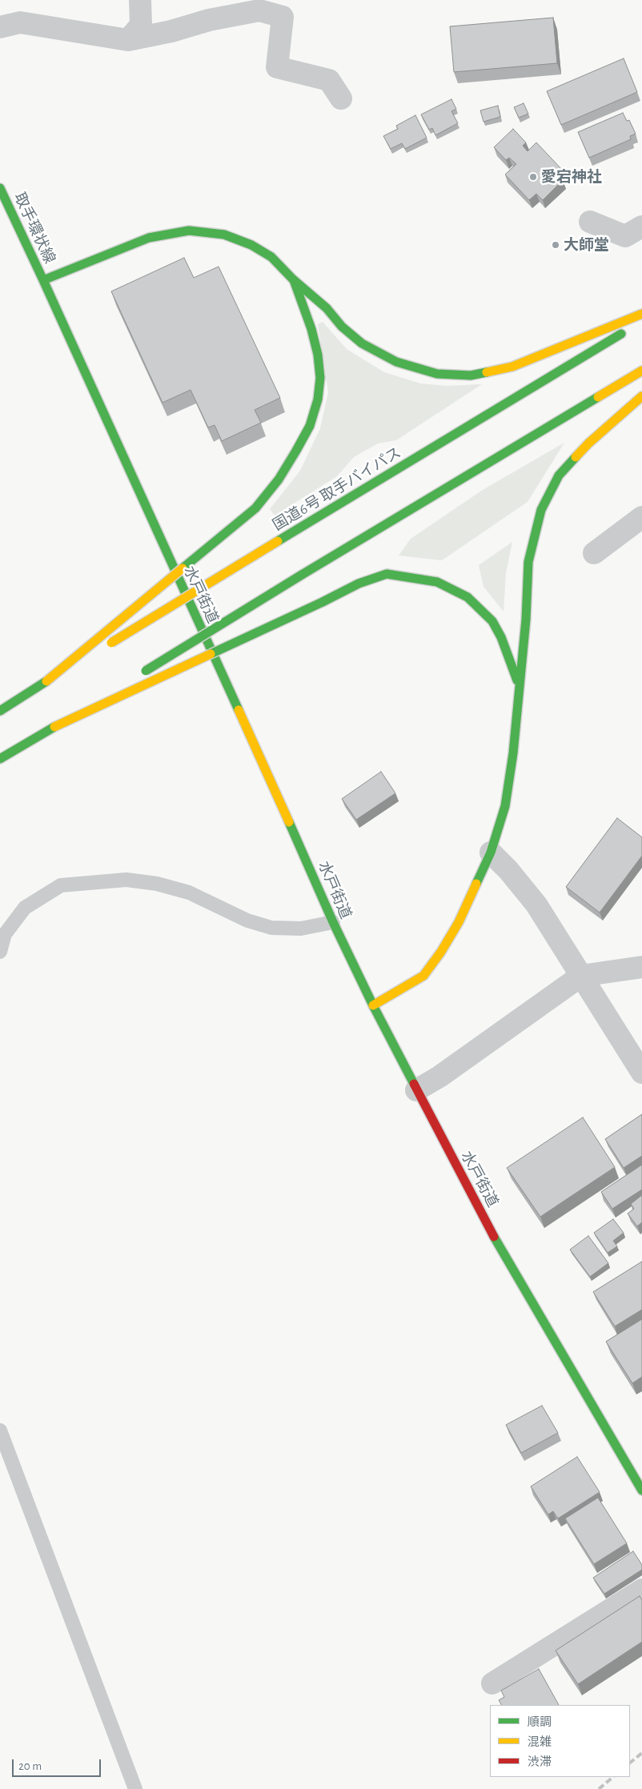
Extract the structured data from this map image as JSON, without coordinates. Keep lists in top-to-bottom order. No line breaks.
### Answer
{"streets":{"main road":["取手環状線","国道6号 取手バイパス","水戸街道"]},"crossings":[["取手環状線","水戸街道"]],"places":["愛宕神社","大師堂"],"legend":["順調","混雑","渋滞"],"scale_bar":"20 m"}
